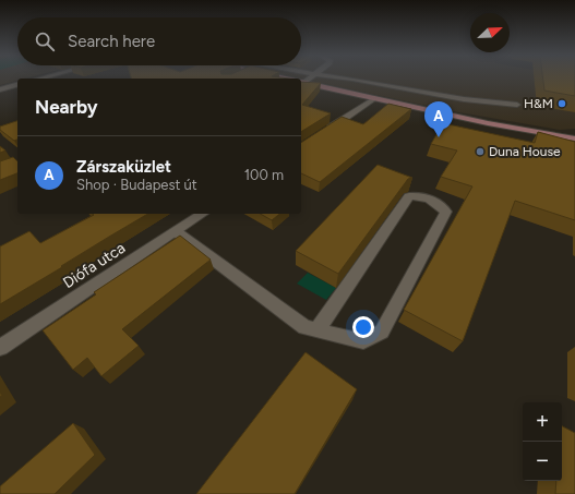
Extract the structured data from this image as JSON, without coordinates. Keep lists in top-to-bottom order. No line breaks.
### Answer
{"streets":{"street":["Diófa utca"]},"places":["H&M","Duna House"],"north":"top right","page":{"search":"Search here","heading":"Nearby","pins":"A","list":[{"mark":"A","name":"Zárszaküzlet","note":"Shop · Budapest út","value":"100 m"}],"map_buttons":["+","−"]}}
